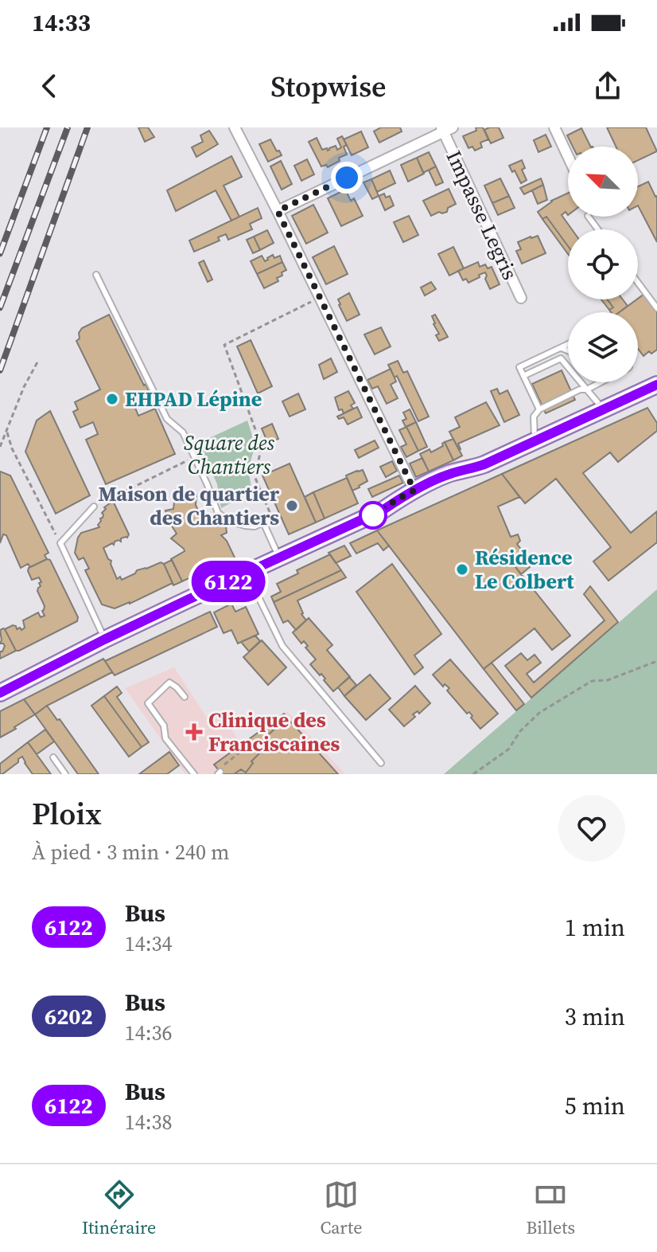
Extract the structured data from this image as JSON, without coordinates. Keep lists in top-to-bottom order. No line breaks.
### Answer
{"streets":{"street":["Impasse Legris"]},"parks":["Square des Chantiers"],"places":{"other":["EHPAD Lépine","Maison de quartier des Chantiers","Résidence Le Colbert"],"health":["Clinique des Franciscaines"]},"lines":["bus line 6122"],"north":"top left","page":{"status":"14:33","header":"Stopwise","on_map":"6122","heading":["Ploix","À pied · 3 min · 240 m"],"list":[{"mark":"6122","name":"Bus","note":"14:34","value":"1 min"},{"mark":"6202","name":"Bus","note":"14:36","value":"3 min"},{"mark":"6122","name":"Bus","note":"14:38","value":"5 min"}],"tabs":["Itinéraire","Carte","Billets"]}}
